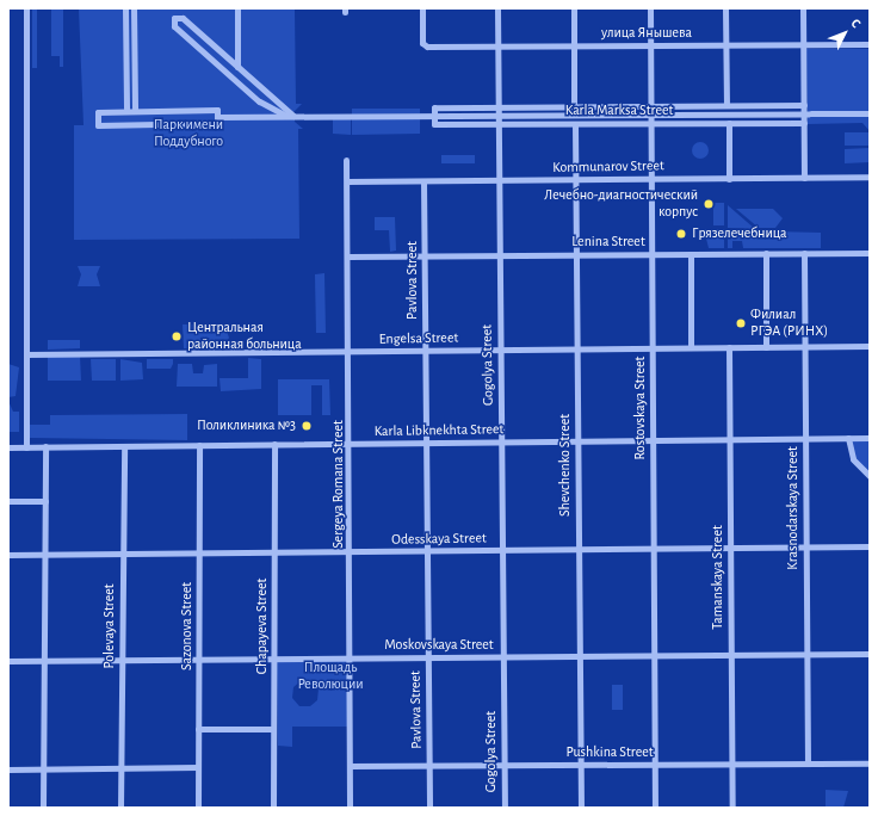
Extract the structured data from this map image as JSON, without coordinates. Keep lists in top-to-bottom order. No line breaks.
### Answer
{"streets":{"street":["улица Янышева","Karla Marksa Street","Kommunarov Street","Lenina Street","Pavlova Street","Engelsa Street","Gogolya Street","Rostovskaya Street","Karla Libknekhta Street","Shevchenko Street","Sergeya Romana Street","Krasnodarskaya Street","Odesskaya Street","Tamanskaya Street","Polevaya Street","Sazonova Street","Chapayeva Street","Moskovskaya Street","Pushkina Street"]},"crossings":[["улица Янышева","Gogolya Street"],["улица Янышева","Rostovskaya Street"],["Karla Marksa Street","Gogolya Street"],["Karla Marksa Street","Rostovskaya Street"],["Karla Marksa Street","Shevchenko Street"],["Kommunarov Street","Pavlova Street"],["Kommunarov Street","Gogolya Street"],["Kommunarov Street","Rostovskaya Street"],["Kommunarov Street","Shevchenko Street"],["Kommunarov Street","Sergeya Romana Street"],["Lenina Street","Pavlova Street"],["Lenina Street","Gogolya Street"],["Lenina Street","Rostovskaya Street"],["Lenina Street","Shevchenko Street"],["Lenina Street","Sergeya Romana Street"],["Lenina Street","Krasnodarskaya Street"],["Pavlova Street","Engelsa Street"],["Pavlova Street","Karla Libknekhta Street"],["Pavlova Street","Odesskaya Street"],["Pavlova Street","Moskovskaya Street"],["Pavlova Street","Pushkina Street"],["Engelsa Street","Gogolya Street"],["Engelsa Street","Rostovskaya Street"],["Engelsa Street","Shevchenko Street"],["Engelsa Street","Sergeya Romana Street"],["Engelsa Street","Krasnodarskaya Street"],["Engelsa Street","Tamanskaya Street"],["Gogolya Street","Karla Libknekhta Street"],["Gogolya Street","Odesskaya Street"],["Gogolya Street","Moskovskaya Street"],["Gogolya Street","Pushkina Street"],["Rostovskaya Street","Karla Libknekhta Street"],["Rostovskaya Street","Odesskaya Street"],["Rostovskaya Street","Moskovskaya Street"],["Rostovskaya Street","Pushkina Street"],["Karla Libknekhta Street","Shevchenko Street"],["Karla Libknekhta Street","Sergeya Romana Street"],["Karla Libknekhta Street","Krasnodarskaya Street"],["Karla Libknekhta Street","Tamanskaya Street"],["Karla Libknekhta Street","Polevaya Street"],["Karla Libknekhta Street","Sazonova Street"],["Karla Libknekhta Street","Chapayeva Street"],["Shevchenko Street","Odesskaya Street"],["Shevchenko Street","Moskovskaya Street"],["Shevchenko Street","Pushkina Street"],["Sergeya Romana Street","Odesskaya Street"],["Sergeya Romana Street","Moskovskaya Street"],["Sergeya Romana Street","Pushkina Street"],["Krasnodarskaya Street","Odesskaya Street"],["Krasnodarskaya Street","Moskovskaya Street"],["Krasnodarskaya Street","Pushkina Street"],["Odesskaya Street","Tamanskaya Street"],["Odesskaya Street","Polevaya Street"],["Odesskaya Street","Sazonova Street"],["Odesskaya Street","Chapayeva Street"],["Tamanskaya Street","Moskovskaya Street"],["Tamanskaya Street","Pushkina Street"],["Polevaya Street","Moskovskaya Street"],["Sazonova Street","Moskovskaya Street"],["Chapayeva Street","Moskovskaya Street"]],"parks":["Парк имени Поддубного","Площадь Революции"],"places":["Лечебно-диагностический корпус","Грязелечебница","Филиал РГЭА (РИНХ)","Центральная районная больница","Поликлиника №3"],"north":"top right"}
